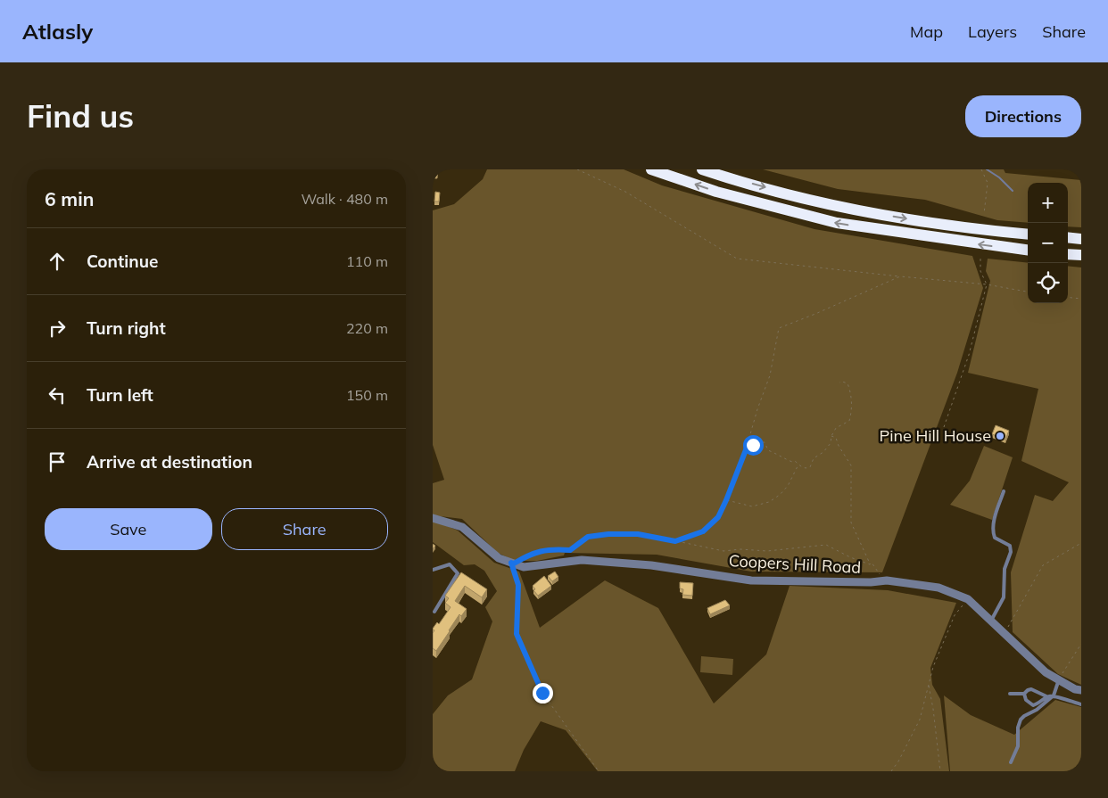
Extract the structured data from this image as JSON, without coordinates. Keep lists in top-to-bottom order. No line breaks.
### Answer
{"streets":{"street":["Coopers Hill Road"]},"places":["Pine Hill House"],"page":{"header":"Atlasly","nav":["Map","Layers","Share"],"buttons":["Directions",["Save","Share"]],"title":"Find us","heading":["6 min","Walk · 480 m"],"map_buttons":["+","−"],"list":[["Continue","110 m"],["Turn right","220 m"],["Turn left","150 m"],"Arrive at destination"]}}
